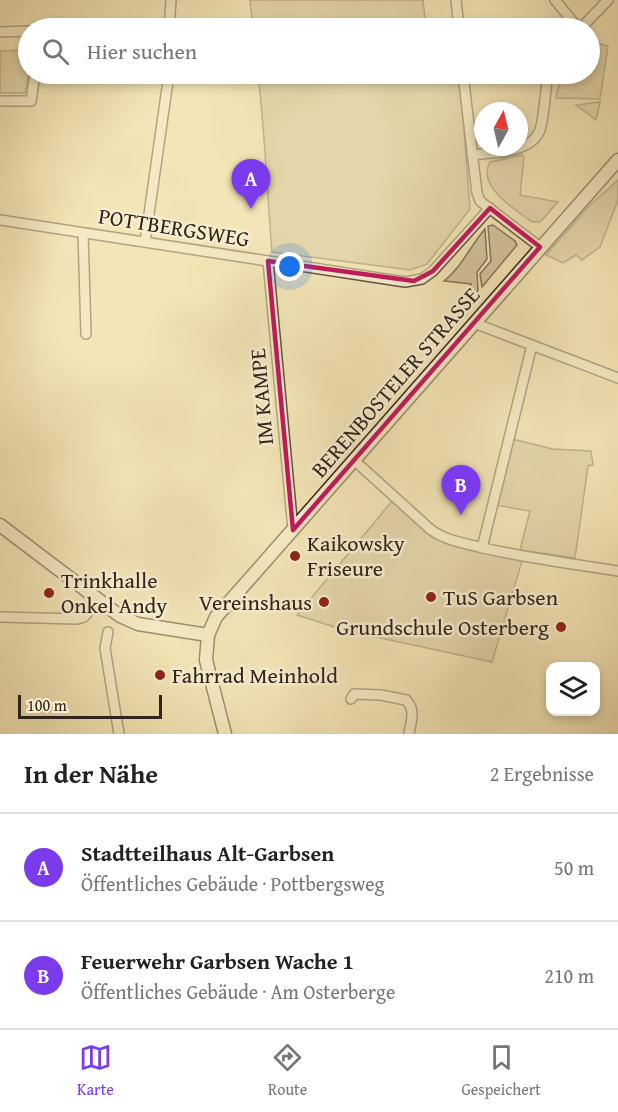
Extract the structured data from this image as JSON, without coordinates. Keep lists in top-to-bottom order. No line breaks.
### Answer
{"streets":{"street":["POTTBERGSWEG","BERENBOSTELER STRASSE","IM KAMPE"]},"crossings":[["POTTBERGSWEG","IM KAMPE"],["BERENBOSTELER STRASSE","IM KAMPE"]],"places":["Kaikowsky Friseure","Trinkhalle Onkel Andy","TuS Garbsen","Vereinshaus","Grundschule Osterberg","Fahrrad Meinhold"],"scale_bar":"100 m","north":"top","page":{"search":"Hier suchen","pins":["A","B"],"scale":"100 m","heading":["In der Nähe","2 Ergebnisse"],"list":[{"mark":"A","name":"Stadtteilhaus Alt-Garbsen","note":"Öffentliches Gebäude · Pottbergsweg","value":"50 m"},{"mark":"B","name":"Feuerwehr Garbsen Wache 1","note":"Öffentliches Gebäude · Am Osterberge","value":"210 m"}],"nav":["Karte","Route","Gespeichert"]}}
